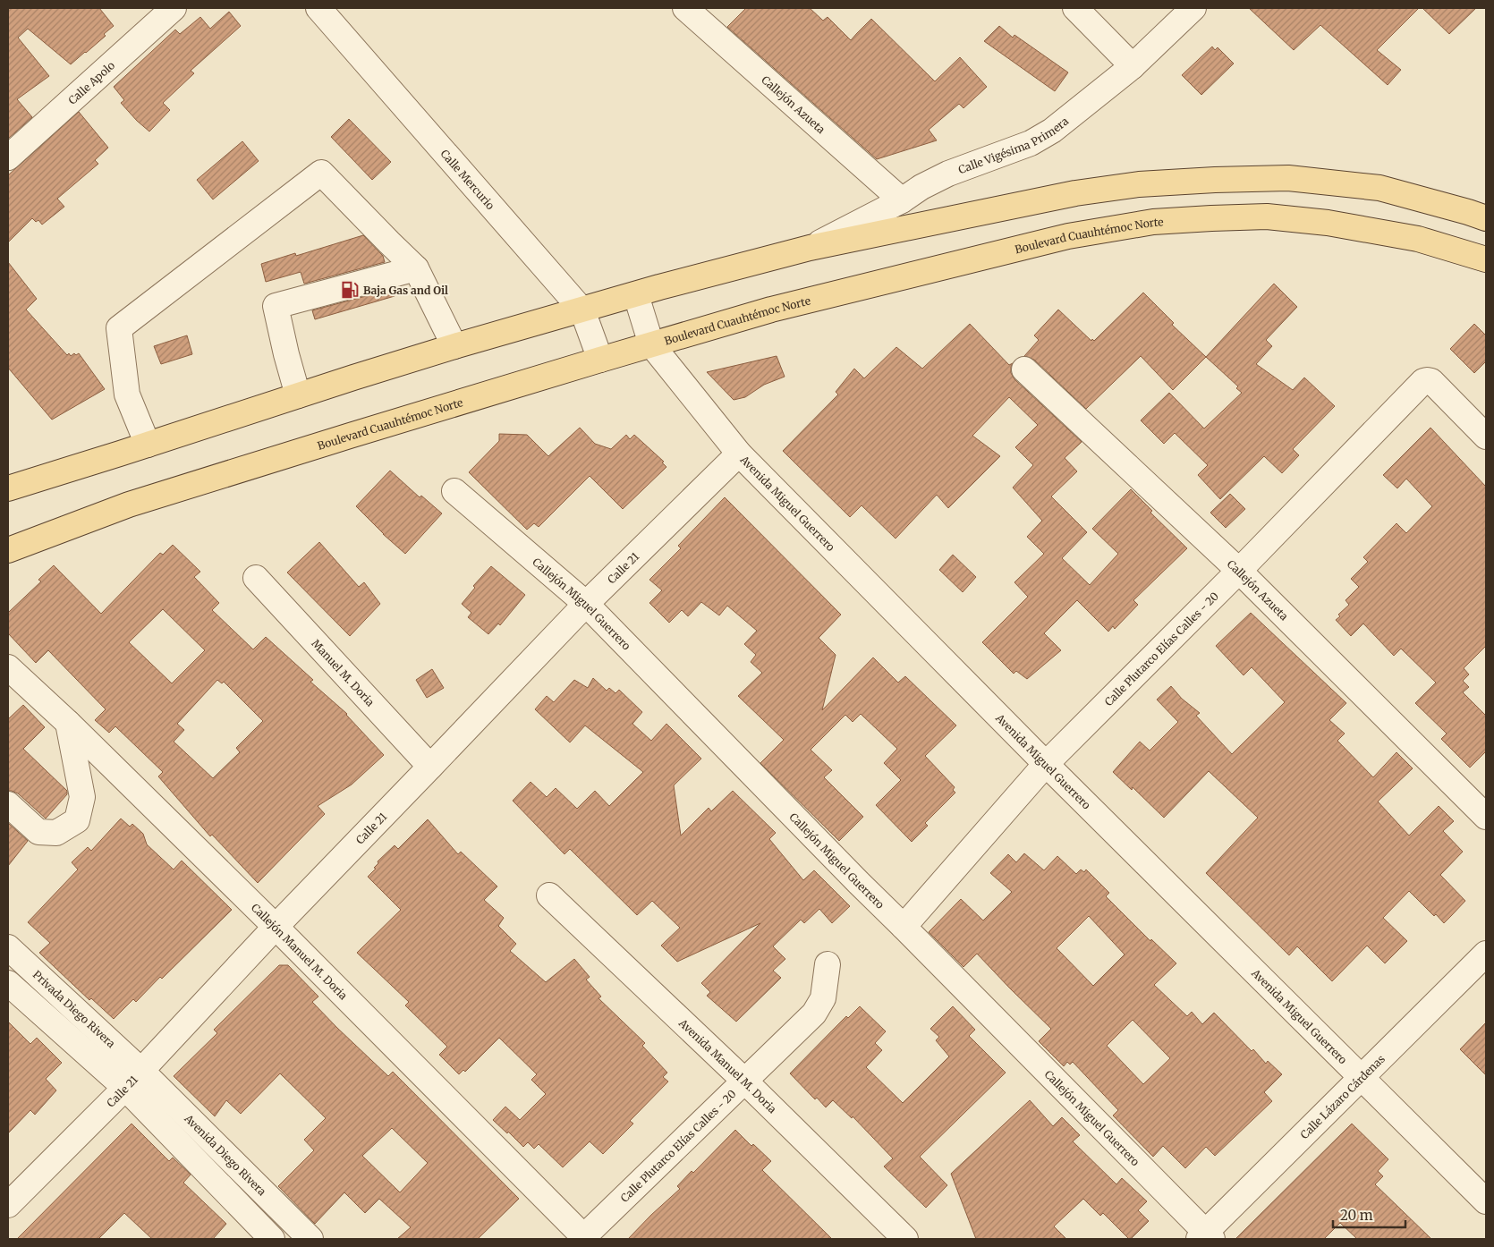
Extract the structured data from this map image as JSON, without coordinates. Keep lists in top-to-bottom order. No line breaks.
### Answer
{"streets":{"main road":["Boulevard Cuauhtémoc Norte"],"street":["Calle Apolo","Callejón Azueta","Calle Vigésima Primera","Calle Mercurio","Avenida Miguel Guerrero","Calle 21","Callejón Miguel Guerrero","Calle Plutarco Elías Calles - 20","Manuel M. Doria","Callejón Manuel M. Doria","Privada Diego Rivera","Avenida Manuel M. Doria","Calle Lázaro Cárdenas","Avenida Diego Rivera"]},"crossings":[["Callejón Azueta","Calle Vigésima Primera"],["Callejón Azueta","Calle Plutarco Elías Calles - 20"],["Calle Mercurio","Boulevard Cuauhtémoc Norte"],["Boulevard Cuauhtémoc Norte","Avenida Miguel Guerrero"],["Avenida Miguel Guerrero","Calle 21"],["Avenida Miguel Guerrero","Calle Plutarco Elías Calles - 20"],["Avenida Miguel Guerrero","Calle Lázaro Cárdenas"],["Calle 21","Callejón Miguel Guerrero"],["Calle 21","Manuel M. Doria"],["Calle 21","Callejón Manuel M. Doria"],["Calle 21","Privada Diego Rivera"],["Calle 21","Avenida Diego Rivera"],["Callejón Miguel Guerrero","Calle Plutarco Elías Calles - 20"],["Callejón Miguel Guerrero","Calle Lázaro Cárdenas"],["Calle Plutarco Elías Calles - 20","Callejón Manuel M. Doria"],["Calle Plutarco Elías Calles - 20","Avenida Manuel M. Doria"],["Privada Diego Rivera","Avenida Diego Rivera"]],"places":{"fuel station":["Baja Gas and Oil"]},"scale_bar":"20 m"}
